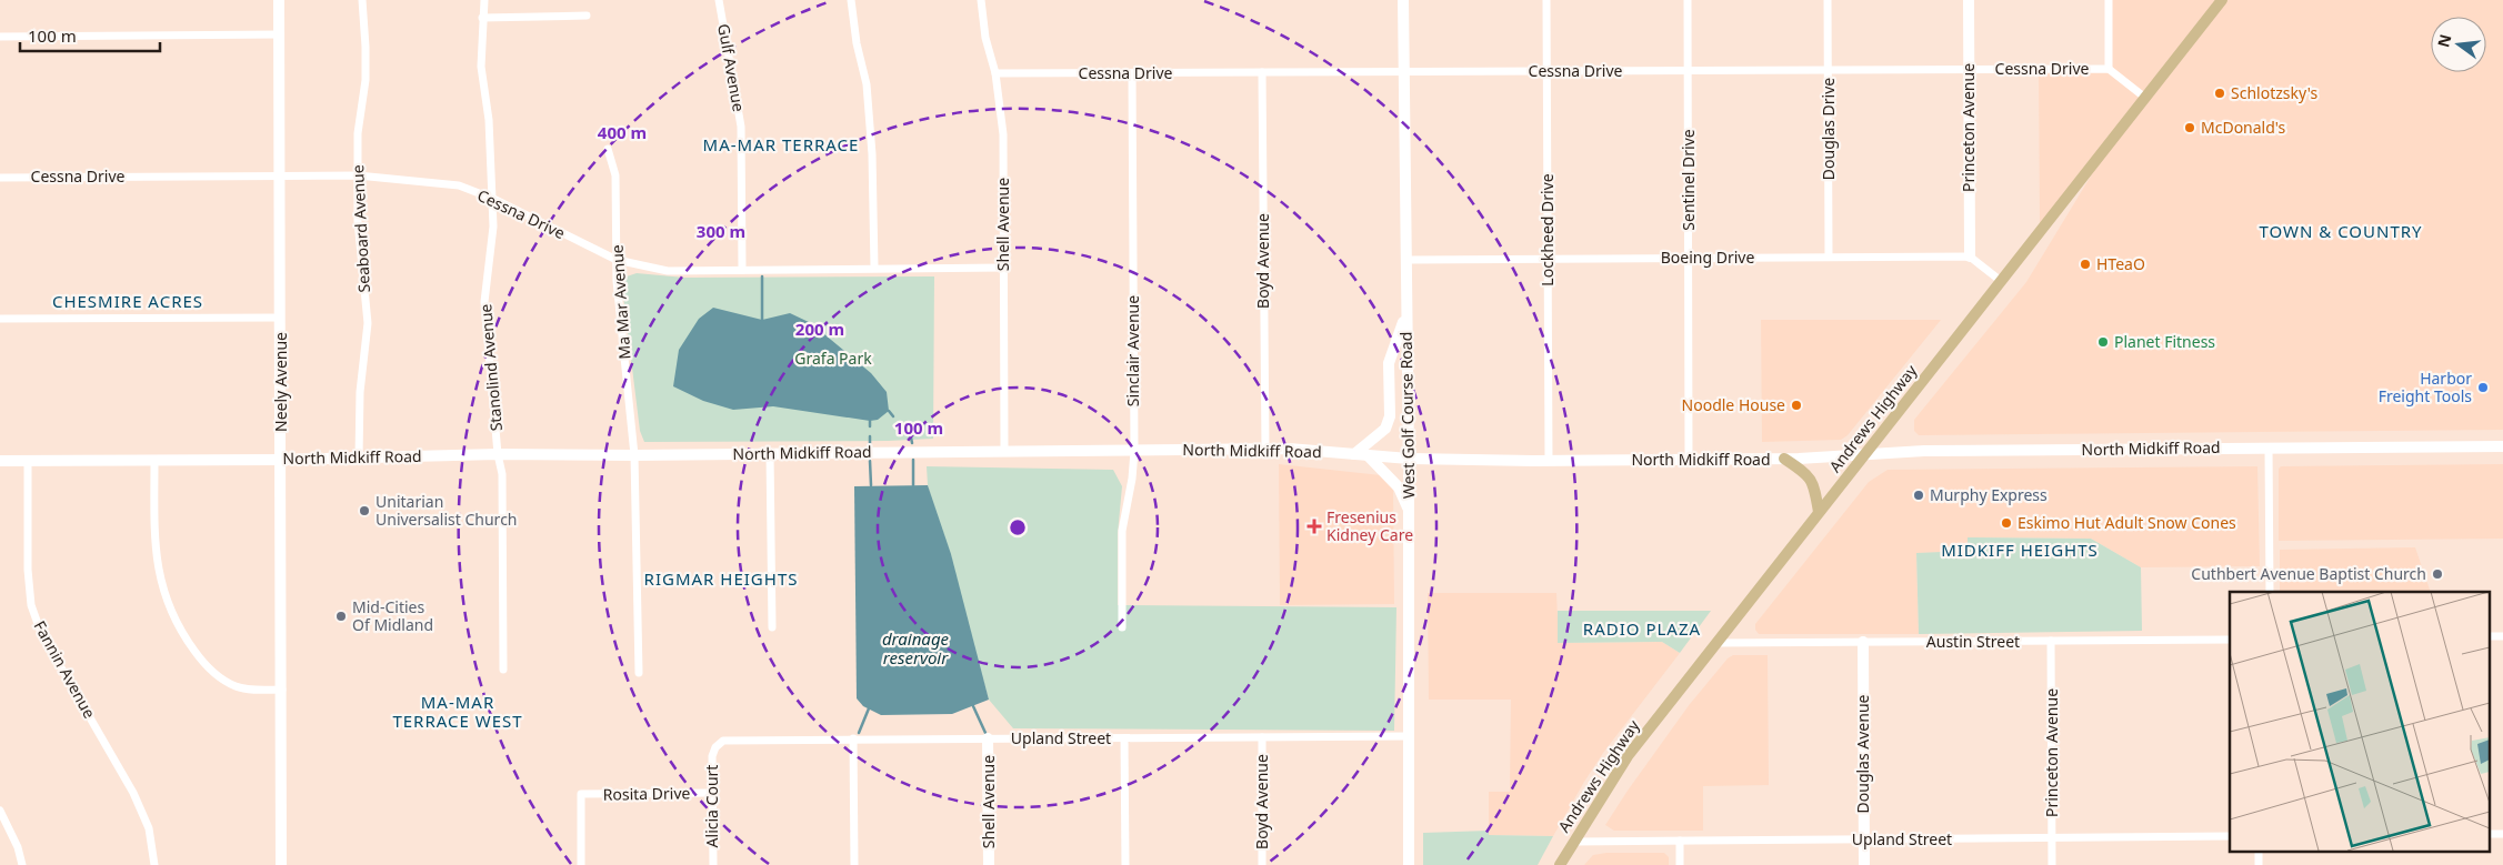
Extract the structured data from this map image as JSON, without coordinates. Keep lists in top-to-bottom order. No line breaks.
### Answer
{"streets":{"main road":["Princeton Avenue","Shell Avenue","Neely Avenue","West Golf Course Road","Andrews Highway","North Midkiff Road","Douglas Avenue"],"street":["Gulf Avenue","Cessna Drive","Douglas Drive","Sentinel Drive","Seaboard Avenue","Lockheed Drive","Boeing Drive","Boyd Avenue","Ma Mar Avenue","Sinclair Avenue","Stanolind Avenue","Austin Street","Fannin Avenue","Upland Street","Rosita Drive","Alicia Court"]},"crossings":[["Gulf Avenue","Cessna Drive"],["Cessna Drive","Princeton Avenue"],["Cessna Drive","Douglas Drive"],["Cessna Drive","Sentinel Drive"],["Cessna Drive","Shell Avenue"],["Cessna Drive","Seaboard Avenue"],["Cessna Drive","Lockheed Drive"],["Cessna Drive","Boyd Avenue"],["Cessna Drive","Ma Mar Avenue"],["Cessna Drive","Sinclair Avenue"],["Cessna Drive","Stanolind Avenue"],["Cessna Drive","Neely Avenue"],["Cessna Drive","West Golf Course Road"],["Cessna Drive","Andrews Highway"],["Princeton Avenue","Boeing Drive"],["Princeton Avenue","Austin Street"],["Princeton Avenue","Upland Street"],["Douglas Drive","Boeing Drive"],["Sentinel Drive","Boeing Drive"],["Sentinel Drive","North Midkiff Road"],["Shell Avenue","North Midkiff Road"],["Shell Avenue","Upland Street"],["Seaboard Avenue","North Midkiff Road"],["Lockheed Drive","Boeing Drive"],["Lockheed Drive","North Midkiff Road"],["Boeing Drive","West Golf Course Road"],["Boyd Avenue","North Midkiff Road"],["Boyd Avenue","Upland Street"],["Ma Mar Avenue","North Midkiff Road"],["Sinclair Avenue","North Midkiff Road"],["Stanolind Avenue","North Midkiff Road"],["Neely Avenue","North Midkiff Road"],["West Golf Course Road","North Midkiff Road"],["West Golf Course Road","Upland Street"],["Andrews Highway","North Midkiff Road"],["Andrews Highway","Austin Street"],["Andrews Highway","Upland Street"],["North Midkiff Road","Fannin Avenue"],["Austin Street","Douglas Avenue"],["Upland Street","Douglas Avenue"],["Upland Street","Alicia Court"],["Rosita Drive","Alicia Court"]],"districts":["MA-MAR TERRACE","TOWN & COUNTRY","CHESMIRE ACRES","MIDKIFF HEIGHTS","RIGMAR HEIGHTS","RADIO PLAZA","MA-MAR TERRACE WEST"],"water":["drainage reservoir"],"parks":["Grafa Park"],"places":{"other":["Schlotzsky's","McDonald's","HTeaO","Planet Fitness","Harbor Freight Tools","Noodle House","Murphy Express","Unitarian Universalist Church","Eskimo Hut Adult Snow Cones","Cuthbert Avenue Baptist Church","Mid-Cities Of Midland"],"health":["Fresenius Kidney Care"]},"scale_bar":"100 m","north":"left","rings":["400 m","300 m","200 m","100 m"]}
